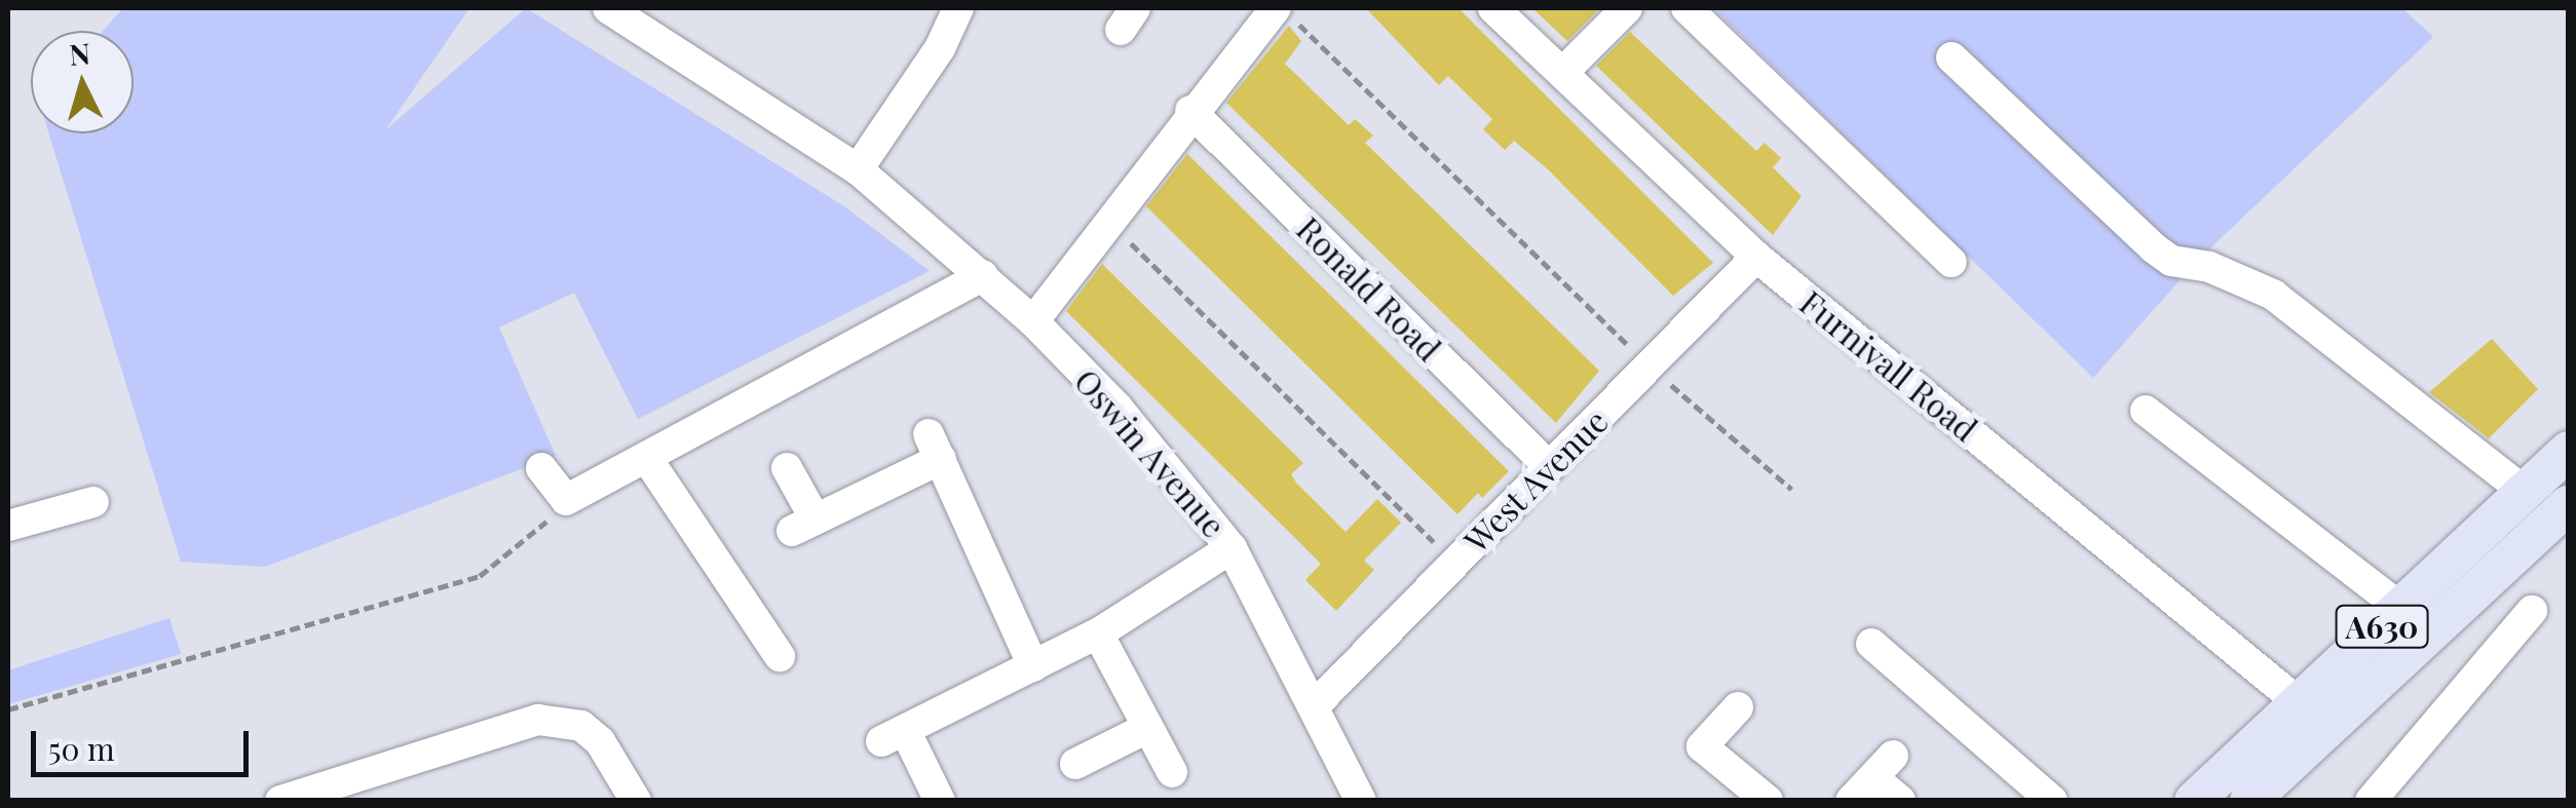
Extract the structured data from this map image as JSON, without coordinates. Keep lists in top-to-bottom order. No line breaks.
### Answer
{"streets":{"main road":["A630"],"street":["Ronald Road","Furnivall Road","Oswin Avenue","West Avenue"]},"crossings":[["Ronald Road","West Avenue"],["Furnivall Road","West Avenue"],["Furnivall Road","A630"],["Oswin Avenue","West Avenue"]],"scale_bar":"50 m","north":"top"}
